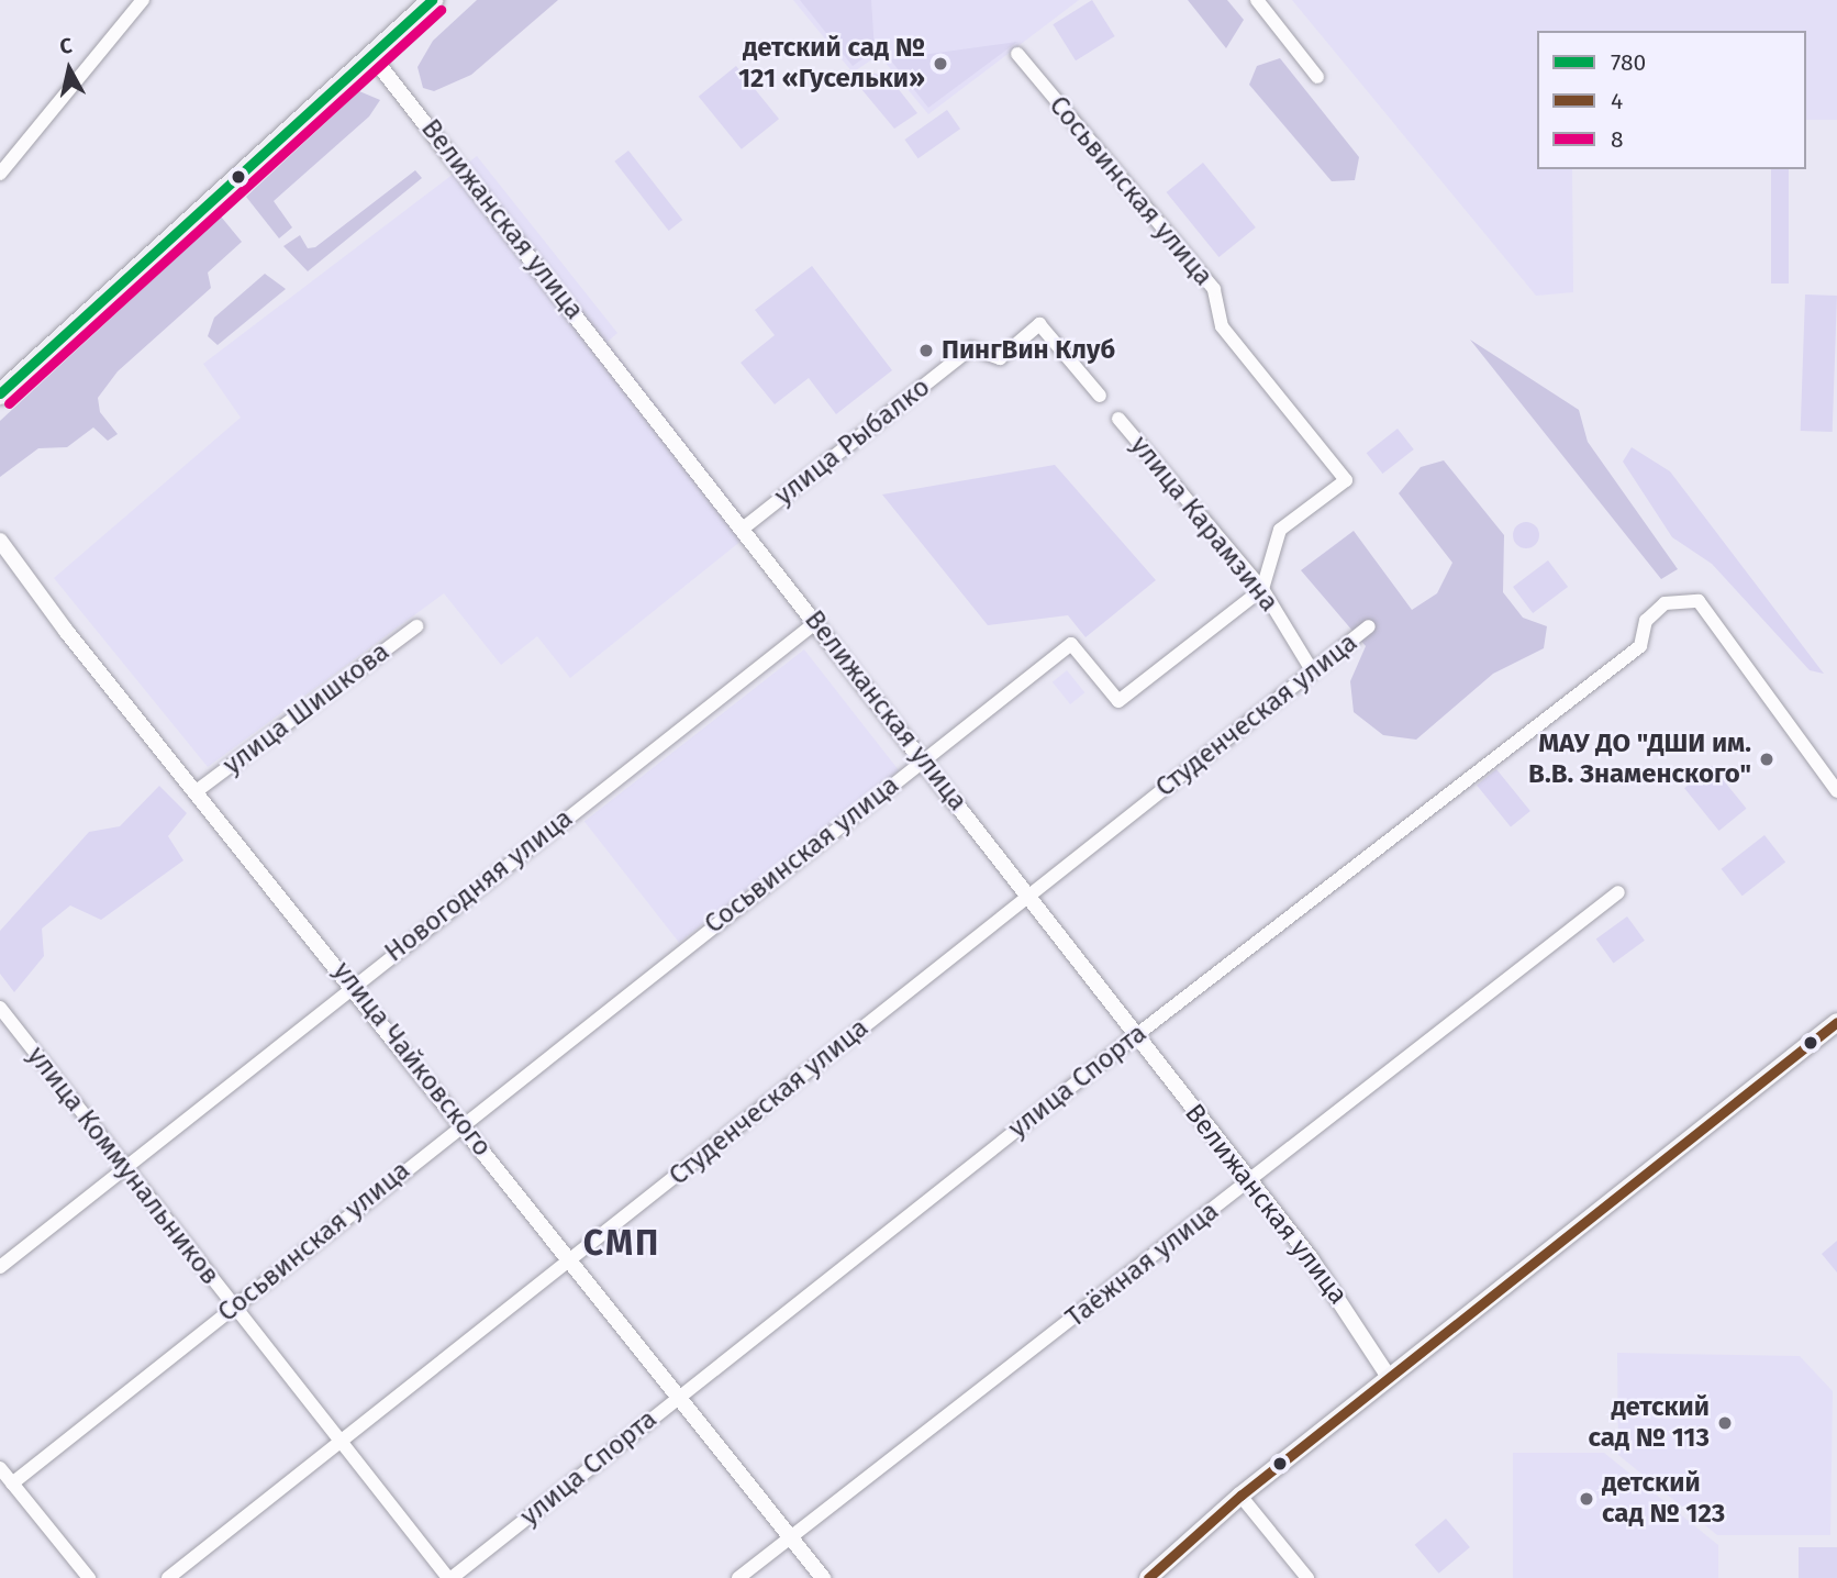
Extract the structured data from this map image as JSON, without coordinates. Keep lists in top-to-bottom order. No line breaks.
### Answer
{"streets":{"street":["Сосьвинская улица","Велижанская улица","улица Рыбалко","улица Карамзина","улица Шишкова","Студенческая улица","Новогодняя улица","улица Чайковского","улица Спорта","улица Коммунальников","Таёжная улица"]},"crossings":[["Сосьвинская улица","Велижанская улица"],["Сосьвинская улица","улица Карамзина"],["Сосьвинская улица","улица Чайковского"],["Сосьвинская улица","улица Коммунальников"],["Велижанская улица","улица Рыбалко"],["Велижанская улица","Студенческая улица"],["Велижанская улица","Новогодняя улица"],["Велижанская улица","улица Спорта"],["Велижанская улица","Таёжная улица"],["улица Карамзина","Студенческая улица"],["улица Шишкова","улица Чайковского"],["Студенческая улица","улица Чайковского"],["Студенческая улица","улица Коммунальников"],["Новогодняя улица","улица Чайковского"],["Новогодняя улица","улица Коммунальников"],["улица Чайковского","улица Спорта"],["улица Чайковского","Таёжная улица"],["улица Спорта","улица Коммунальников"]],"districts":["СМП"],"places":["детский сад № 121 «Гусельки»","ПингВин Клуб","МАУ ДО \"ДШИ им. В.В. Знаменского\"","детский сад № 113","детский сад № 123"],"lines":["transit line 780","transit line 8","transit line 4"],"legend":["780","4","8"],"north":"top"}
